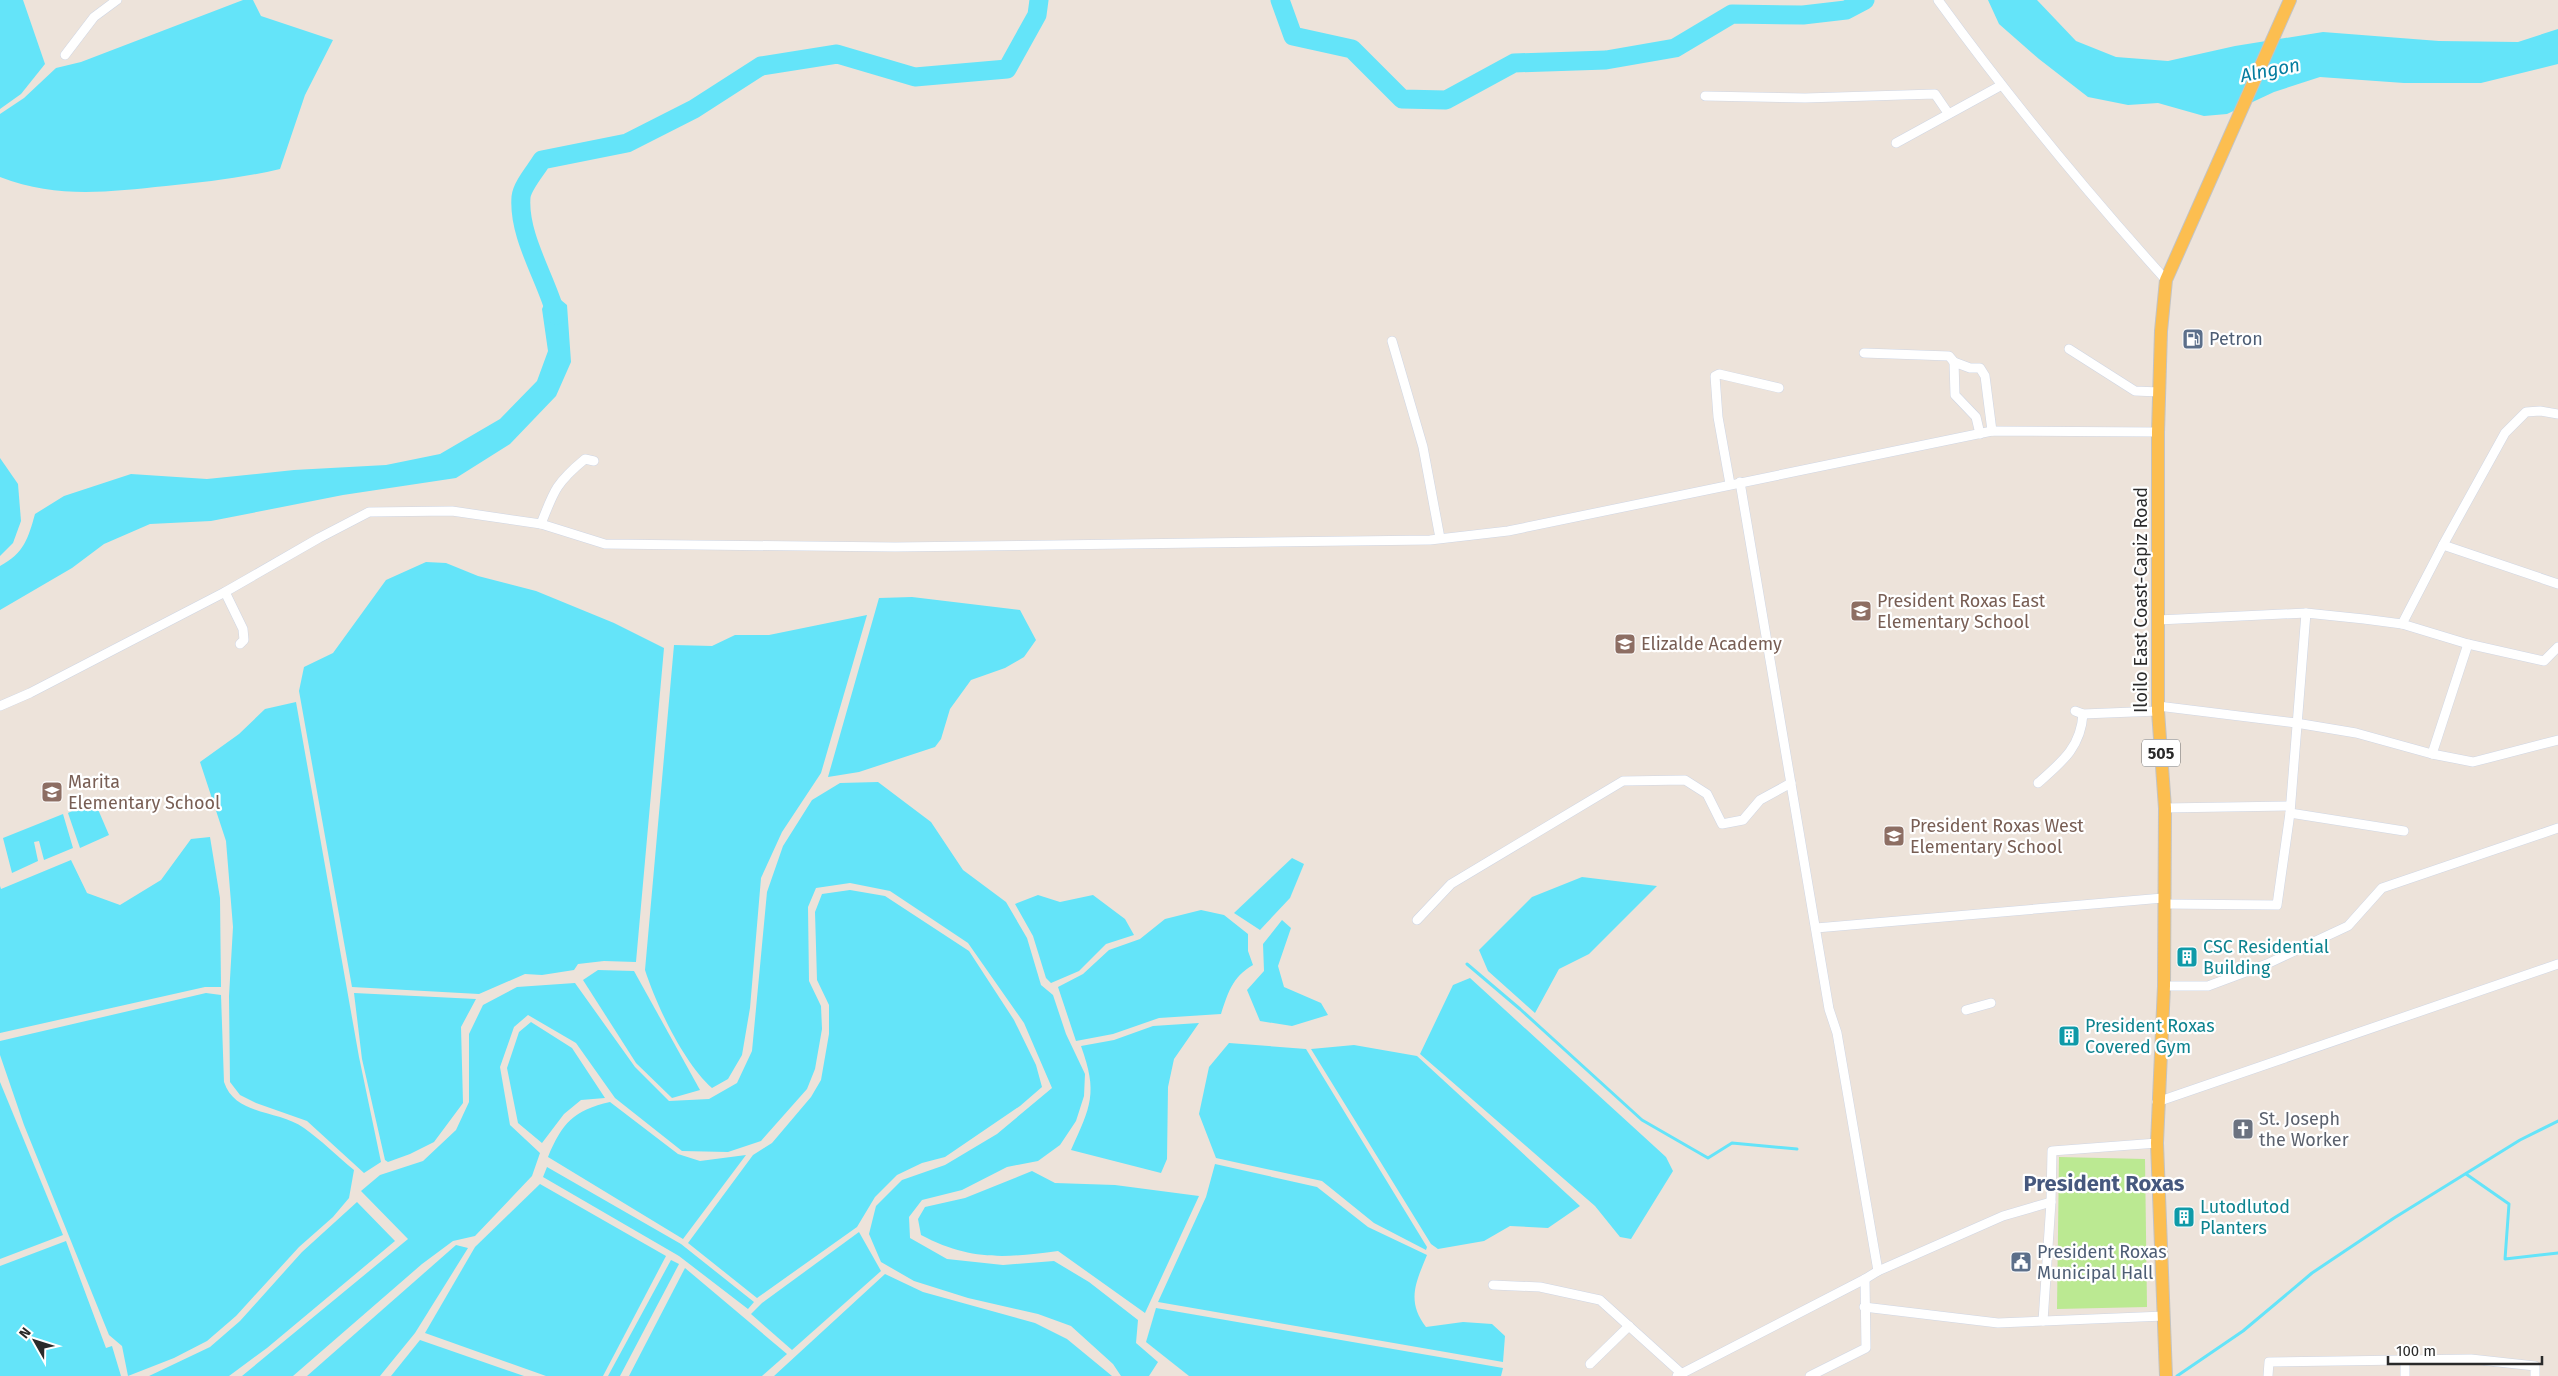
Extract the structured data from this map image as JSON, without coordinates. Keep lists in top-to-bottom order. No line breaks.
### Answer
{"streets":{"main road":["Iloilo East Coast-Capiz Road","505"]},"districts":["President Roxas"],"water":["Alngon"],"places":{"fuel station":["Petron"],"school or university":["President Roxas East Elementary School","Elizalde Academy","Marita Elementary School","President Roxas West Elementary School"],"building":["CSC Residential Building","President Roxas Covered Gym","Lutodlutod Planters"],"church":["St. Joseph the Worker"],"public building":["President Roxas Municipal Hall"]},"scale_bar":"100 m","north":"top left"}
